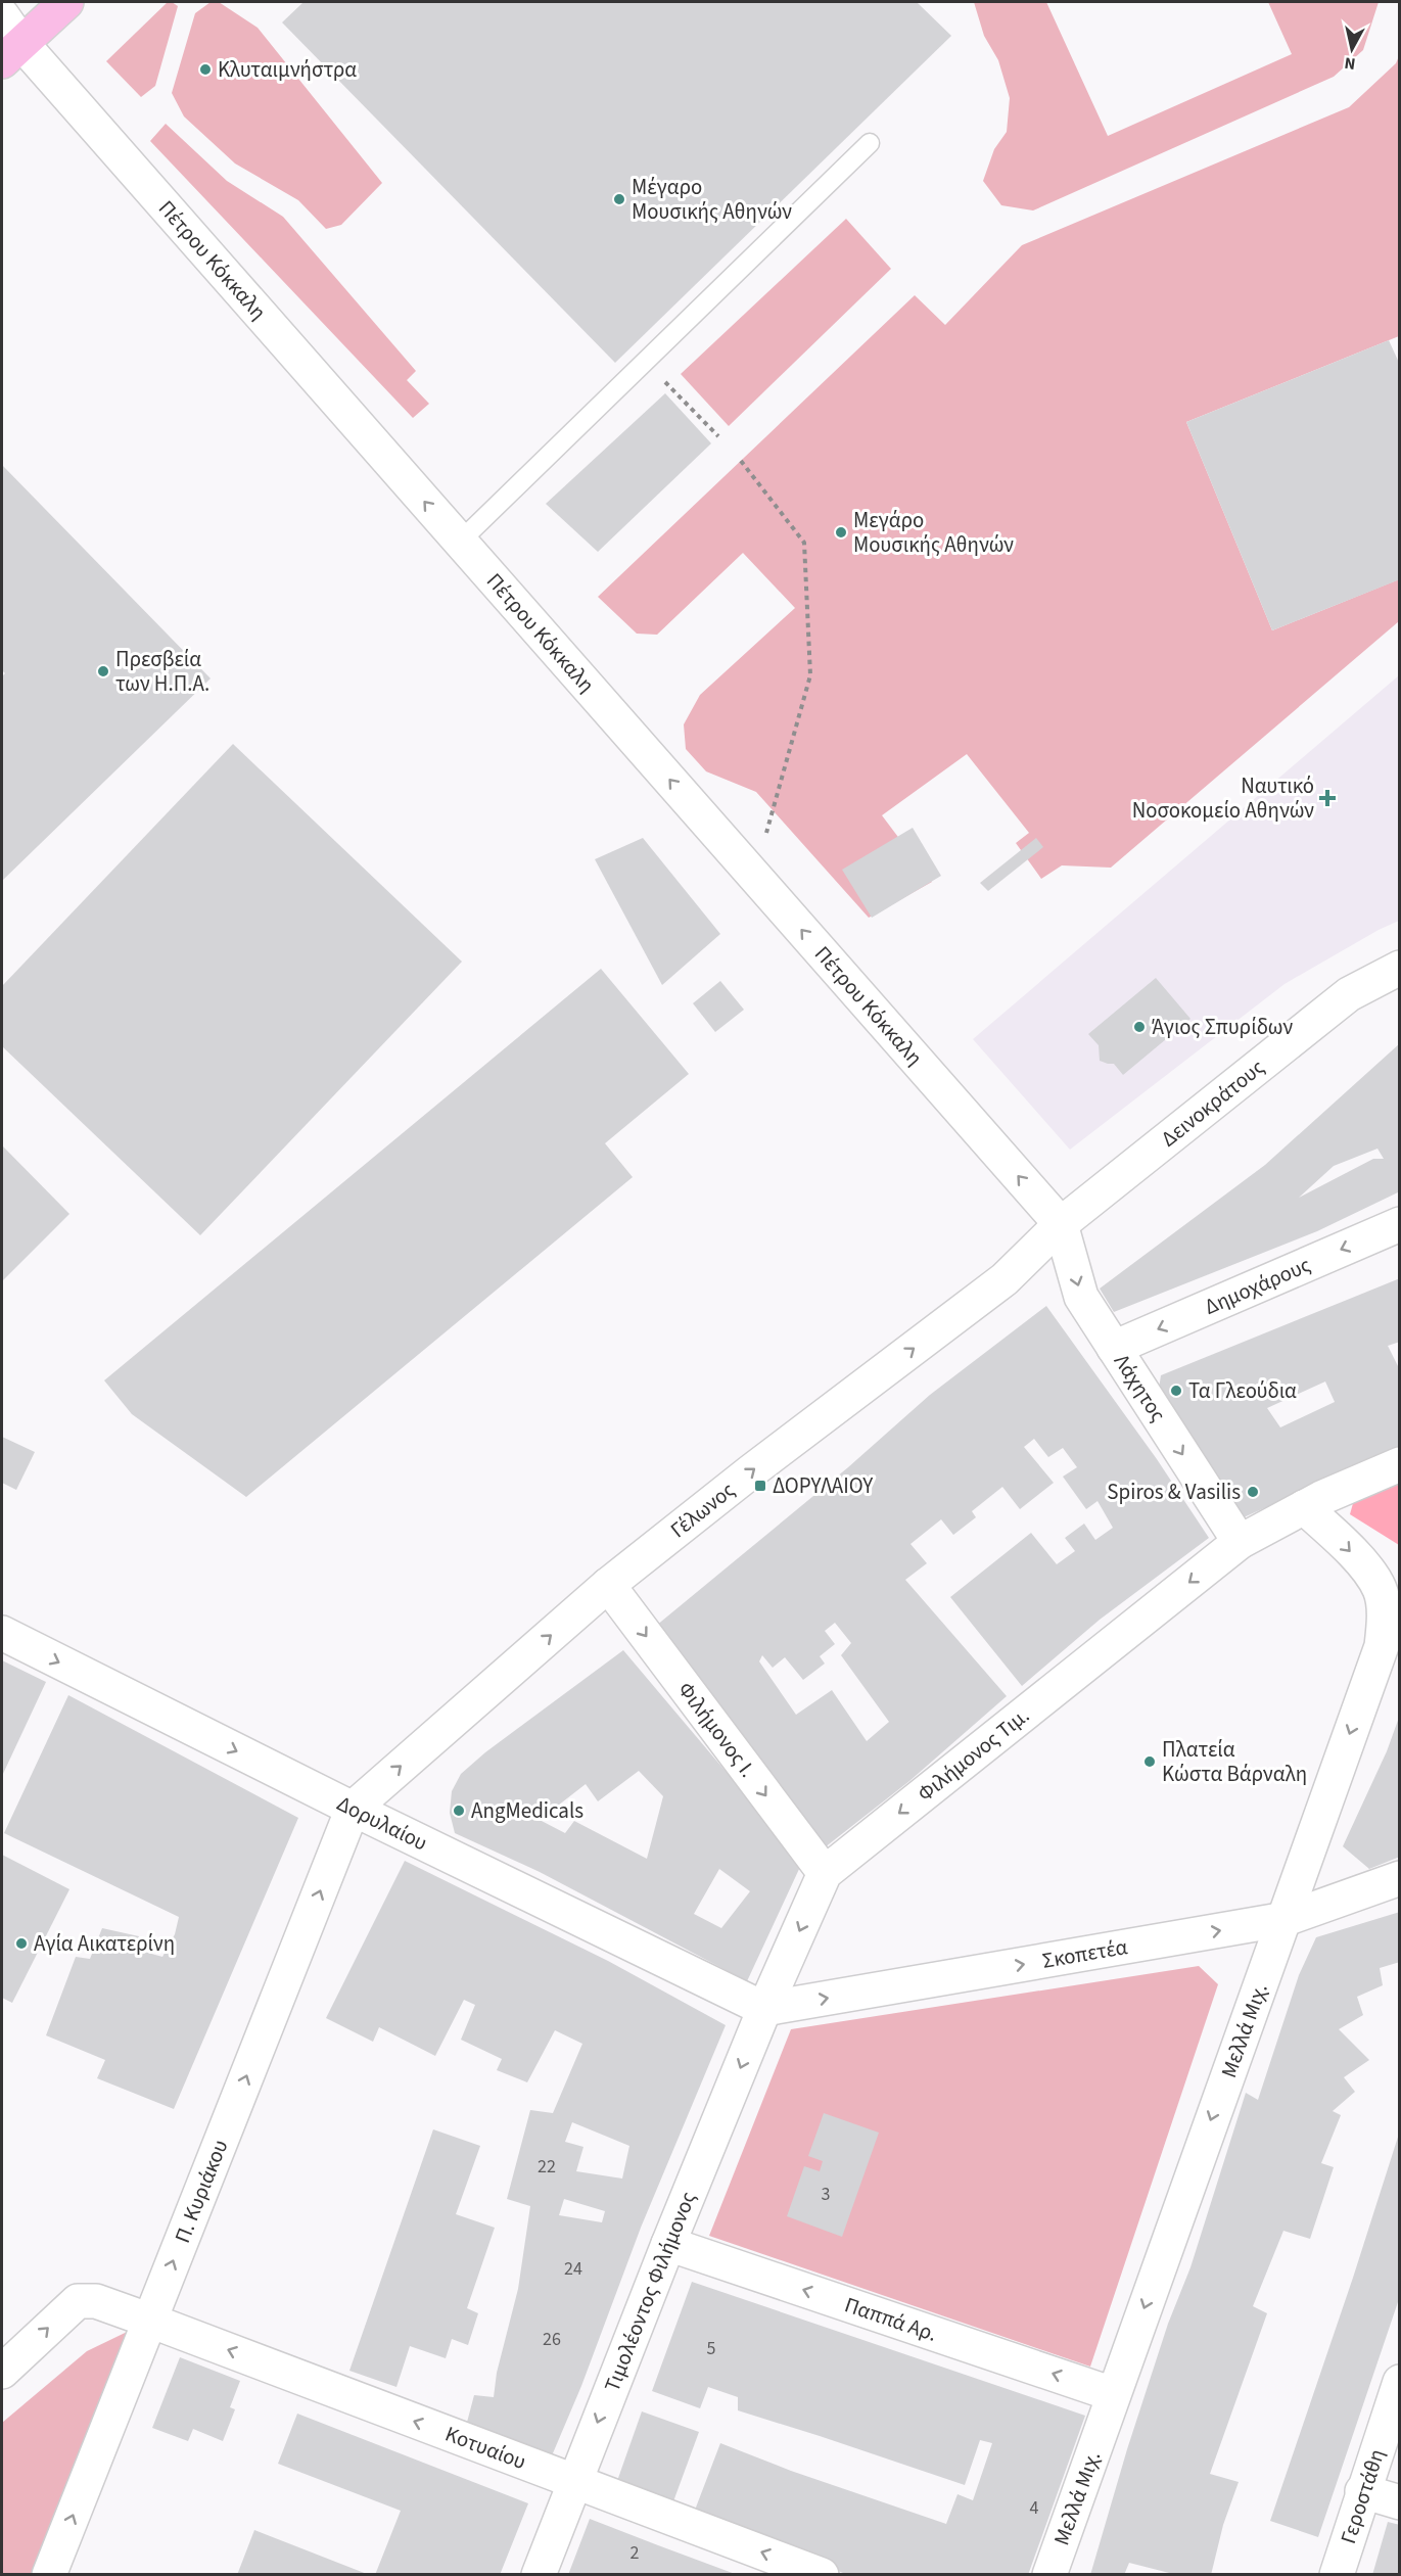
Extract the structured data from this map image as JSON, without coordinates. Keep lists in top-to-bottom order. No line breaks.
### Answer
{"streets":{"street":["Πέτρου Κόκκαλη","Δεινοκράτους","Δημοχάρους","Λάχητος","Γέλωνος","Φιλήμονος Ι.","Φιλήμονος Τιμ.","Δορυλαίου","Σκοπετέα","Μελλά Μιχ.","Π. Κυριάκου","Τιμoλέοντος Φιλήμονος","Παππά Αρ.","Κοτυαίου","Γεροστάθη"]},"crossings":[["Πέτρου Κόκκαλη","Δεινοκράτους"],["Πέτρου Κόκκαλη","Λάχητος"],["Πέτρου Κόκκαλη","Γέλωνος"],["Δεινοκράτους","Λάχητος"],["Δεινοκράτους","Γέλωνος"],["Δημοχάρους","Λάχητος"],["Λάχητος","Γέλωνος"],["Λάχητος","Φιλήμονος Τιμ."],["Γέλωνος","Φιλήμονος Ι."],["Γέλωνος","Δορυλαίου"],["Γέλωνος","Π. Κυριάκου"],["Φιλήμονος Ι.","Φιλήμονος Τιμ."],["Φιλήμονος Τιμ.","Δορυλαίου"],["Φιλήμονος Τιμ.","Σκοπετέα"],["Φιλήμονος Τιμ.","Μελλά Μιχ."],["Φιλήμονος Τιμ.","Τιμoλέοντος Φιλήμονος"],["Δορυλαίου","Σκοπετέα"],["Δορυλαίου","Π. Κυριάκου"],["Δορυλαίου","Τιμoλέοντος Φιλήμονος"],["Σκοπετέα","Μελλά Μιχ."],["Σκοπετέα","Τιμoλέοντος Φιλήμονος"],["Μελλά Μιχ.","Παππά Αρ."],["Π. Κυριάκου","Κοτυαίου"],["Τιμoλέοντος Φιλήμονος","Παππά Αρ."],["Τιμoλέοντος Φιλήμονος","Κοτυαίου"]],"one_way":["Πέτρου Κόκκαλη","Δημοχάρους","Λάχητος","Γέλωνος","Φιλήμονος Ι.","Φιλήμονος Τιμ.","Δορυλαίου","Σκοπετέα","Μελλά Μιχ.","Π. Κυριάκου","Τιμoλέοντος Φιλήμονος","Παππά Αρ."],"places":{"other":["Κλυταιμνήστρα","Μέγαρο Μουσικής Αθηνών","Μεγάρο Μουσικής Αθηνών","Πρεσβεία των Η.Π.Α.","Άγιος Σπυρίδων","Τα Γλεούδια","Spiros & Vasilis","Πλατεία Κώστα Βάρναλη","AngMedicals","Αγία Αικατερίνη"],"health":["Ναυτικό Νοσοκομείο Αθηνών"],"transit":["ΔΟΡΥΛΑΙΟΥ"]},"house_numbers":["22","3","24","26","5","4","2"],"north":"bottom"}
